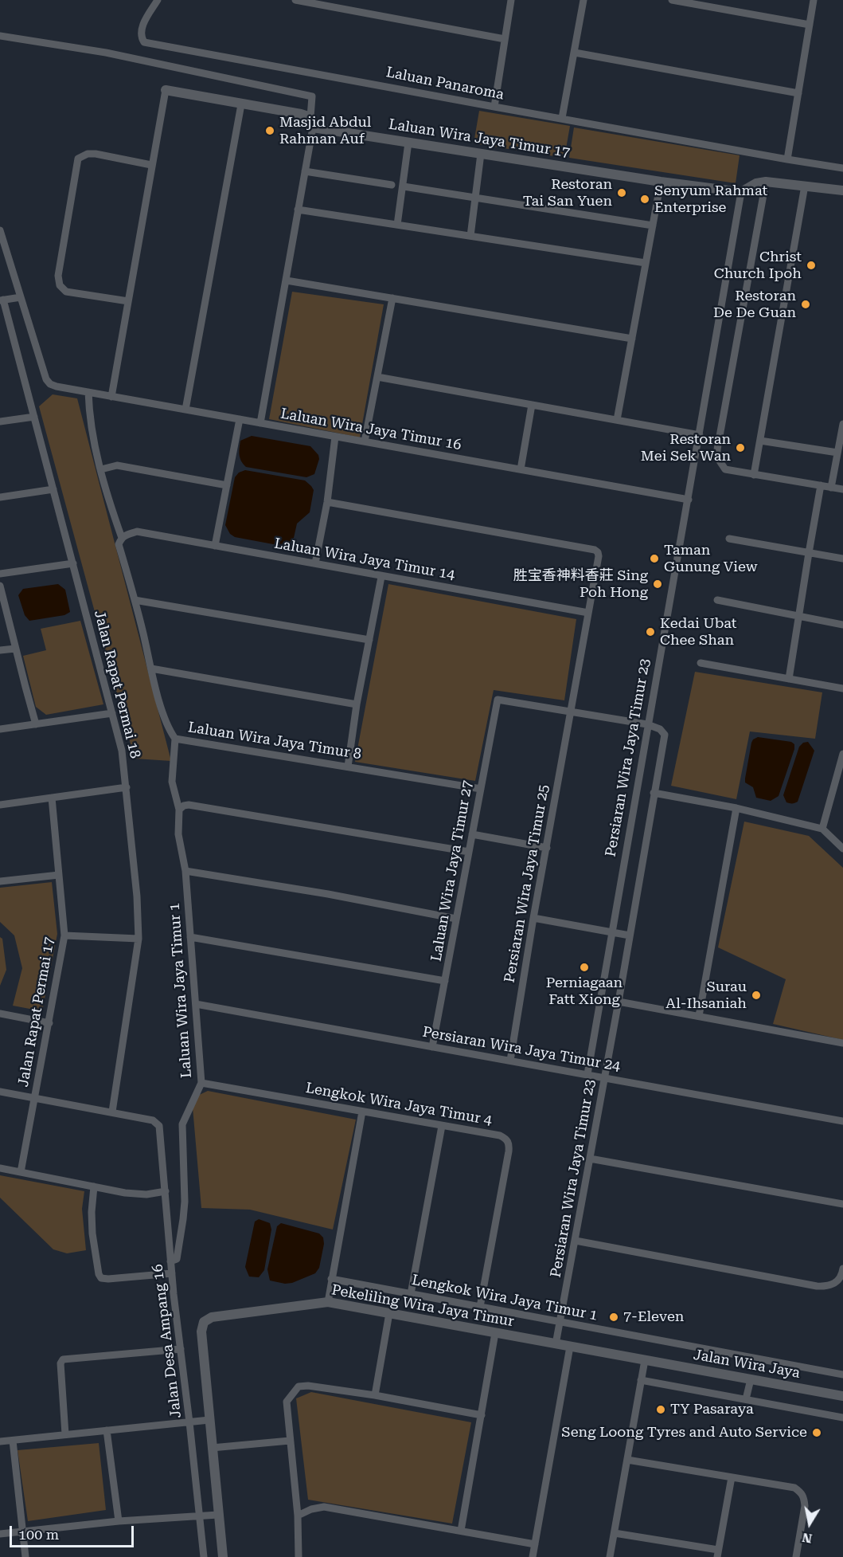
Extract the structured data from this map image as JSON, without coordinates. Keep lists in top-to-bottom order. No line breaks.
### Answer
{"streets":{"street":["Laluan Panaroma","Laluan Wira Jaya Timur 17","Laluan Wira Jaya Timur 16","Laluan Wira Jaya Timur 14","Jalan Rapat Permai 18","Laluan Wira Jaya Timur 8","Persiaran Wira Jaya Timur 23","Laluan Wira Jaya Timur 27","Persiaran Wira Jaya Timur 25","Laluan Wira Jaya Timur 1","Jalan Rapat Permai 17","Persiaran Wira Jaya Timur 24","Lengkok Wira Jaya Timur 4","Lengkok Wira Jaya Timur 1","Pekeliling Wira Jaya Timur","Jalan Desa Ampang 16","Jalan Wira Jaya"]},"crossings":[["Laluan Wira Jaya Timur 17","Persiaran Wira Jaya Timur 23"],["Laluan Wira Jaya Timur 16","Laluan Wira Jaya Timur 8"],["Laluan Wira Jaya Timur 16","Persiaran Wira Jaya Timur 23"],["Laluan Wira Jaya Timur 14","Laluan Wira Jaya Timur 8"],["Laluan Wira Jaya Timur 14","Persiaran Wira Jaya Timur 25"],["Jalan Rapat Permai 18","Jalan Desa Ampang 16"],["Laluan Wira Jaya Timur 8","Laluan Wira Jaya Timur 27"],["Laluan Wira Jaya Timur 8","Laluan Wira Jaya Timur 1"],["Persiaran Wira Jaya Timur 23","Persiaran Wira Jaya Timur 24"],["Persiaran Wira Jaya Timur 23","Lengkok Wira Jaya Timur 1"],["Persiaran Wira Jaya Timur 23","Pekeliling Wira Jaya Timur"],["Laluan Wira Jaya Timur 27","Persiaran Wira Jaya Timur 25"],["Laluan Wira Jaya Timur 27","Persiaran Wira Jaya Timur 24"],["Persiaran Wira Jaya Timur 25","Persiaran Wira Jaya Timur 24"],["Laluan Wira Jaya Timur 1","Persiaran Wira Jaya Timur 24"],["Laluan Wira Jaya Timur 1","Lengkok Wira Jaya Timur 4"],["Laluan Wira Jaya Timur 1","Jalan Desa Ampang 16"],["Lengkok Wira Jaya Timur 4","Lengkok Wira Jaya Timur 1"],["Pekeliling Wira Jaya Timur","Jalan Wira Jaya"]],"places":["Masjid Abdul Rahman Auf","Restoran Tai San Yuen","Senyum Rahmat Enterprise","Christ Church Ipoh","Restoran De De Guan","Restoran Mei Sek Wan","Taman Gunung View","胜宝香神料香莊 Sing Poh Hong","Kedai Ubat Chee Shan","Perniagaan Fatt Xiong","Surau Al-Ihsaniah","7-Eleven","TY Pasaraya","Seng Loong Tyres and Auto Service"],"scale_bar":"100 m","north":"bottom"}
